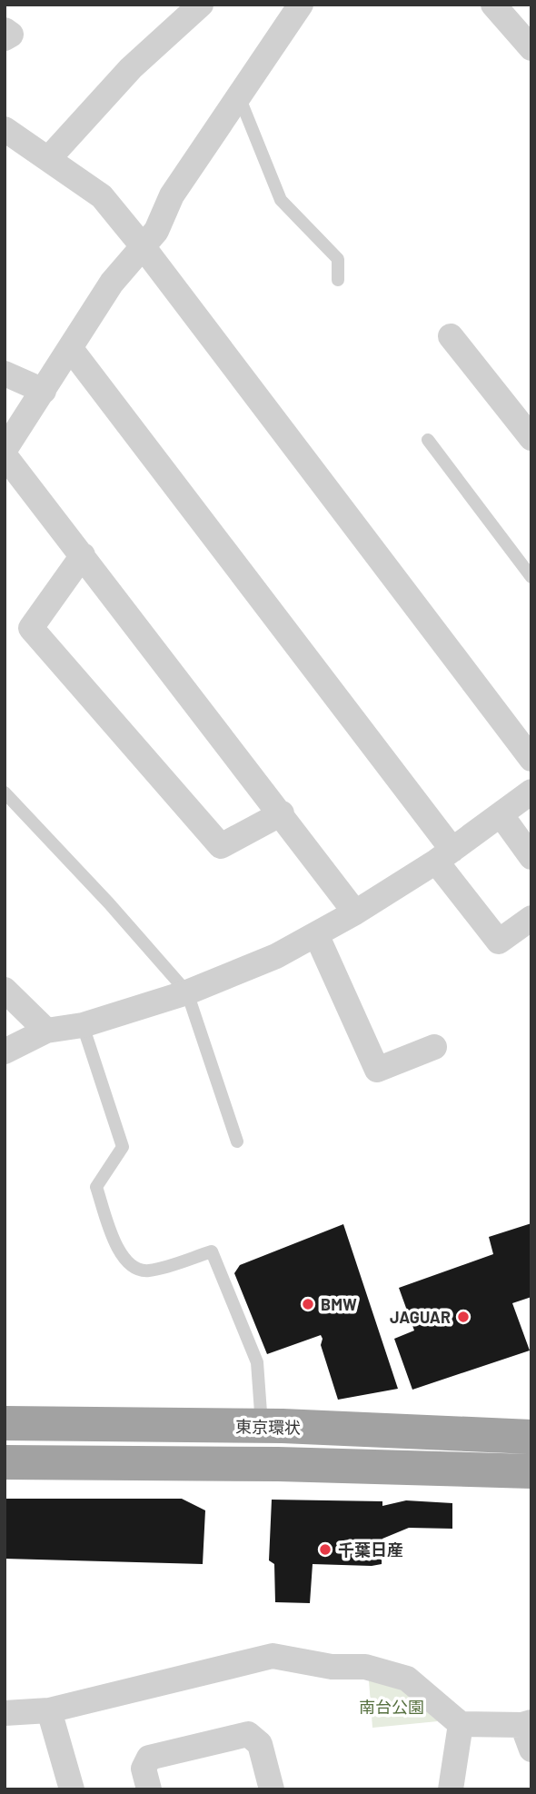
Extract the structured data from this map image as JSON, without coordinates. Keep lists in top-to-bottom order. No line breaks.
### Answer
{"streets":{"highway":["東京環状"]},"parks":["南台公園"],"places":["BMW","JAGUAR","千葉日産"]}
